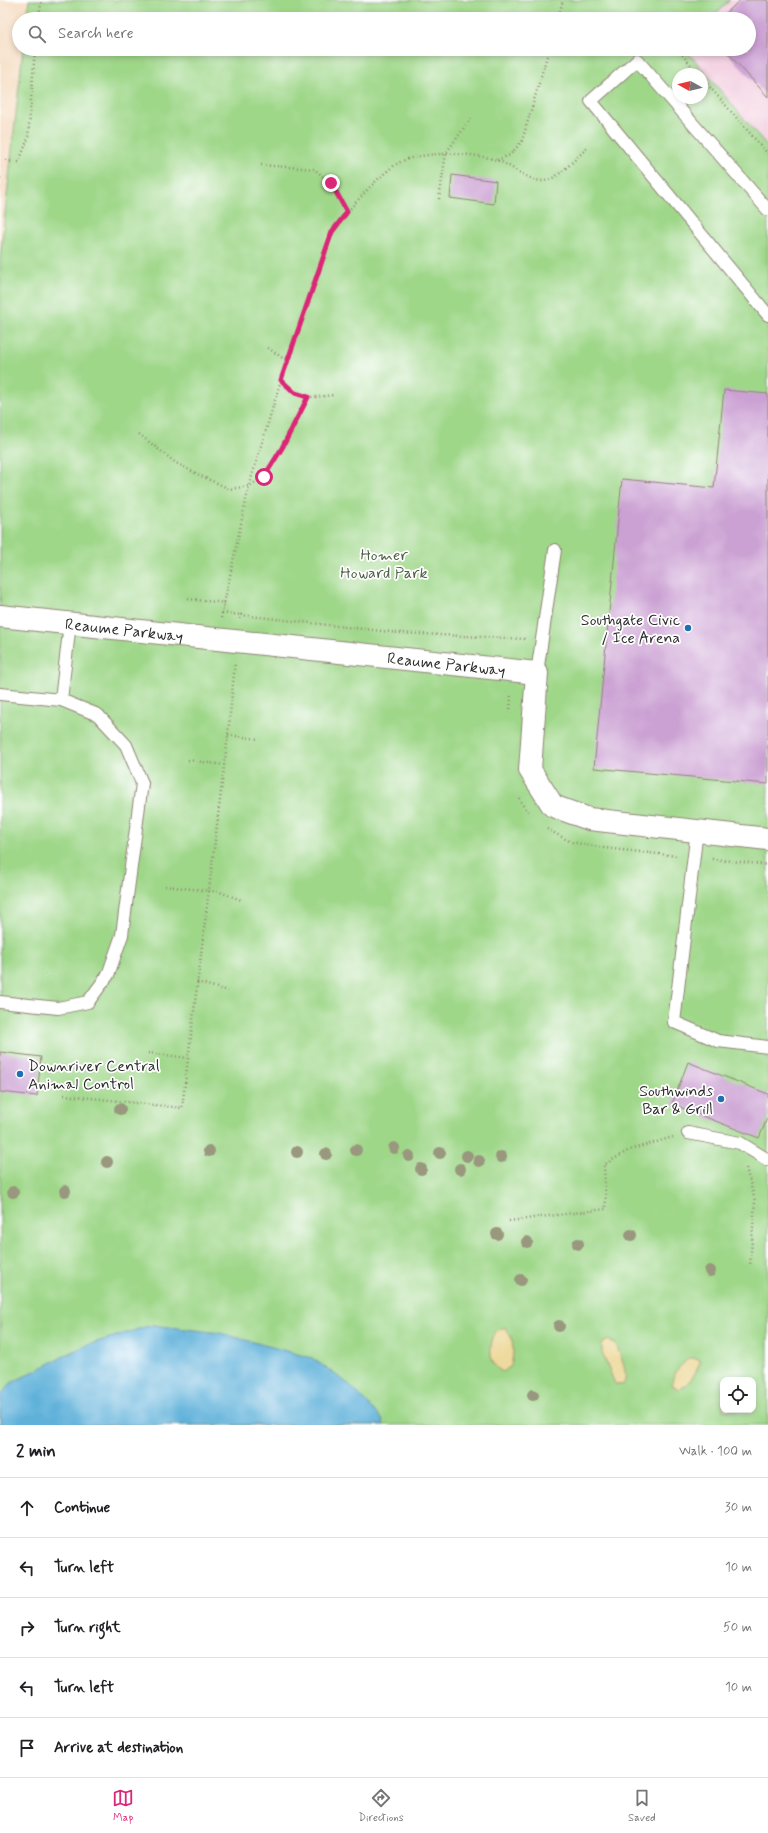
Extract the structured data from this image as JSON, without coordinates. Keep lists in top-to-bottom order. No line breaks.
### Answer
{"streets":{"street":["Reaume Parkway"]},"parks":["Homer Howard Park"],"places":["Southgate Civic / Ice Arena","Downriver Central Animal Control","Southwinds Bar & Grill"],"north":"left","page":{"search":"Search here","heading":["2 min","Walk · 100 m"],"list":[["Continue","30 m"],["Turn left","10 m"],["Turn right","50 m"],["Turn left","10 m"],"Arrive at destination"],"nav":["Map","Directions","Saved"]}}
